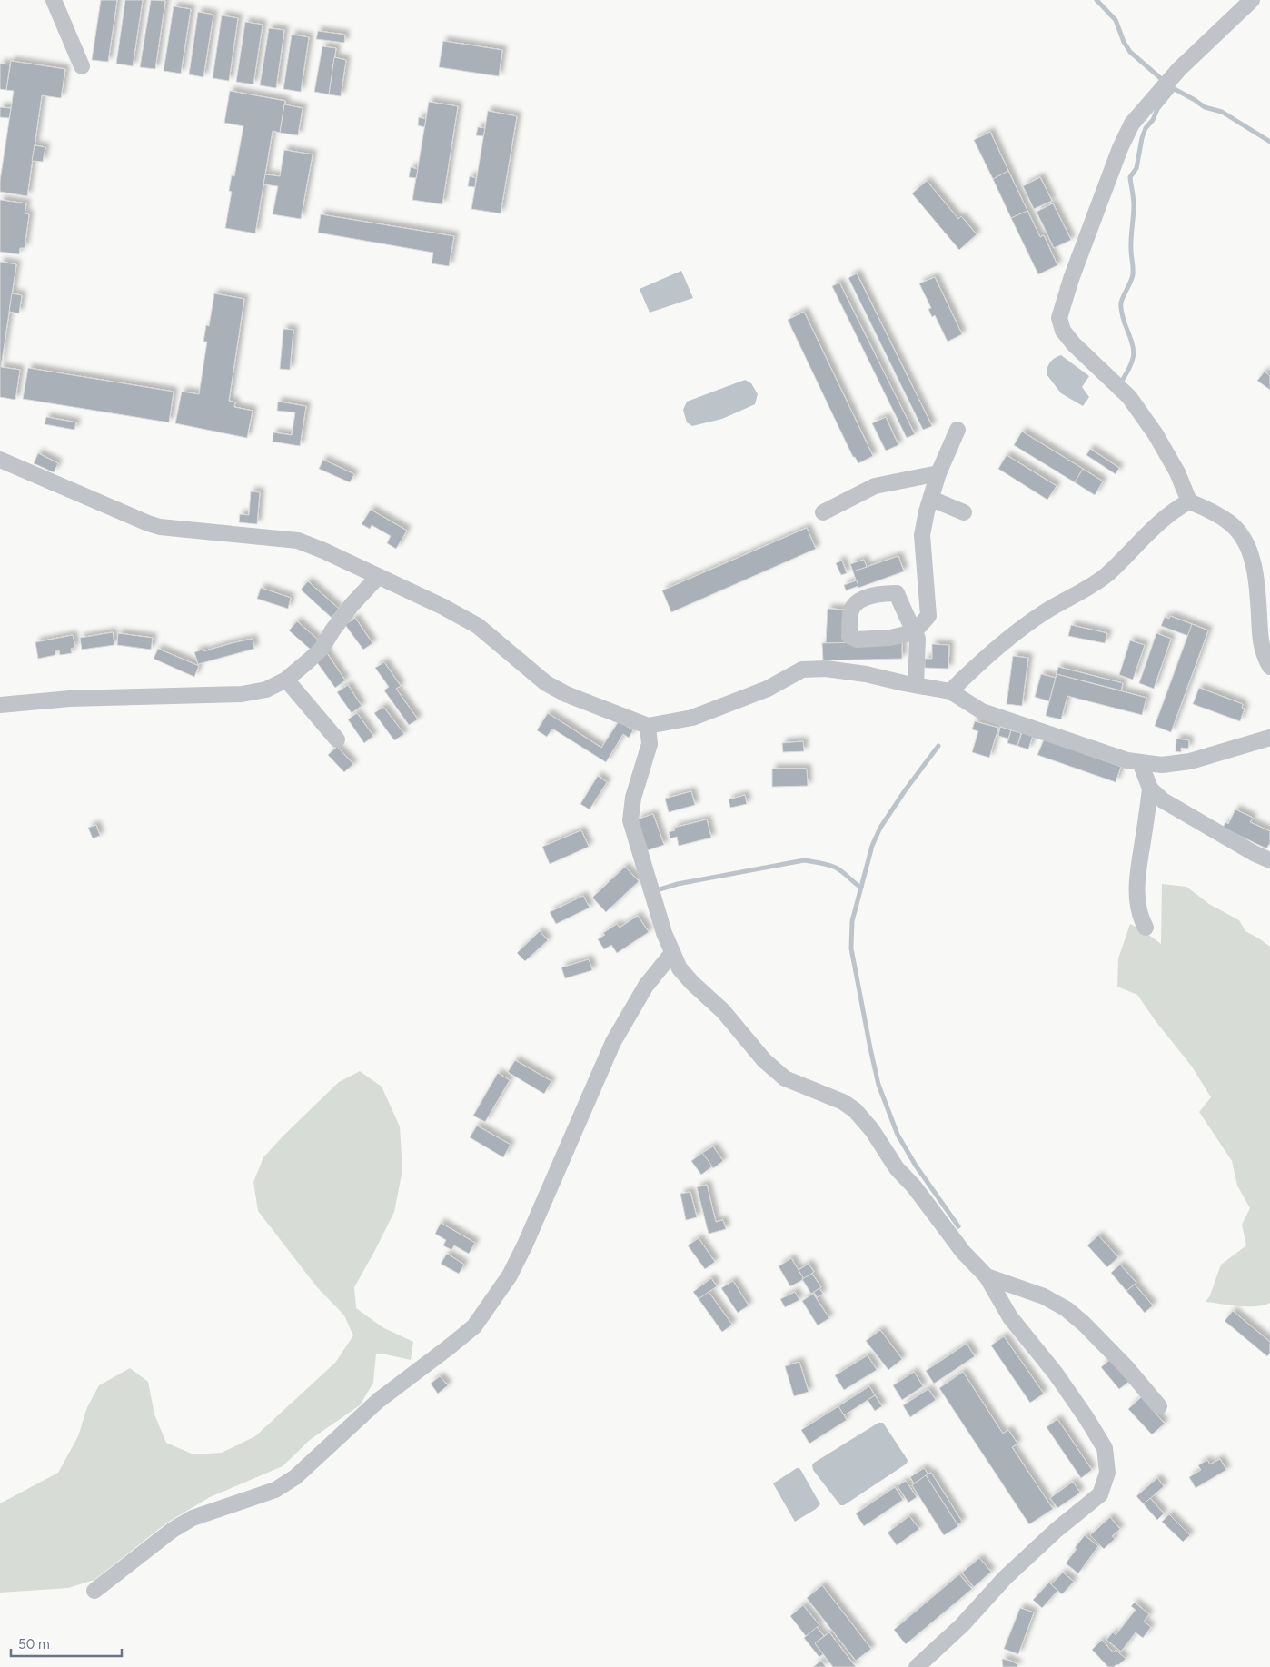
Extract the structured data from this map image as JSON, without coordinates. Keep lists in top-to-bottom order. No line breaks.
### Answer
{"scale_bar":"50 m"}
